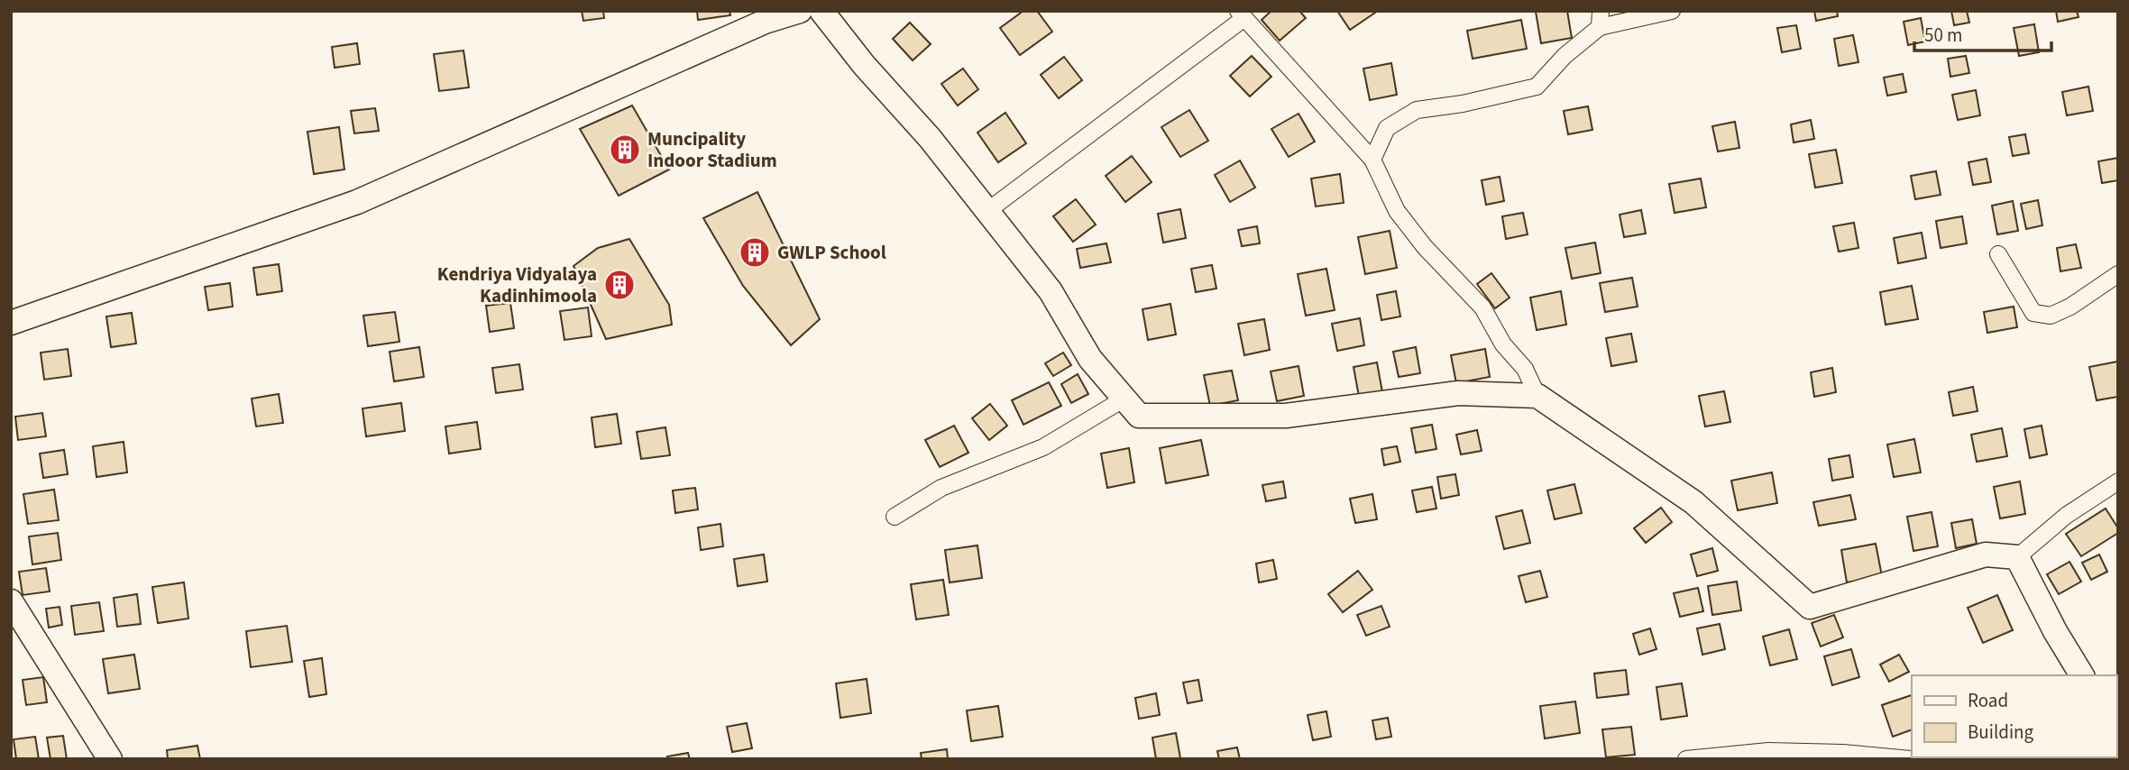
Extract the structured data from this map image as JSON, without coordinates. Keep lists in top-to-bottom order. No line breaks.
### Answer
{"places":{"building":["Muncipality Indoor Stadium","GWLP School","Kendriya Vidyalaya Kadinhimoola"]},"legend":["Road","Building"],"scale_bar":"50 m"}
